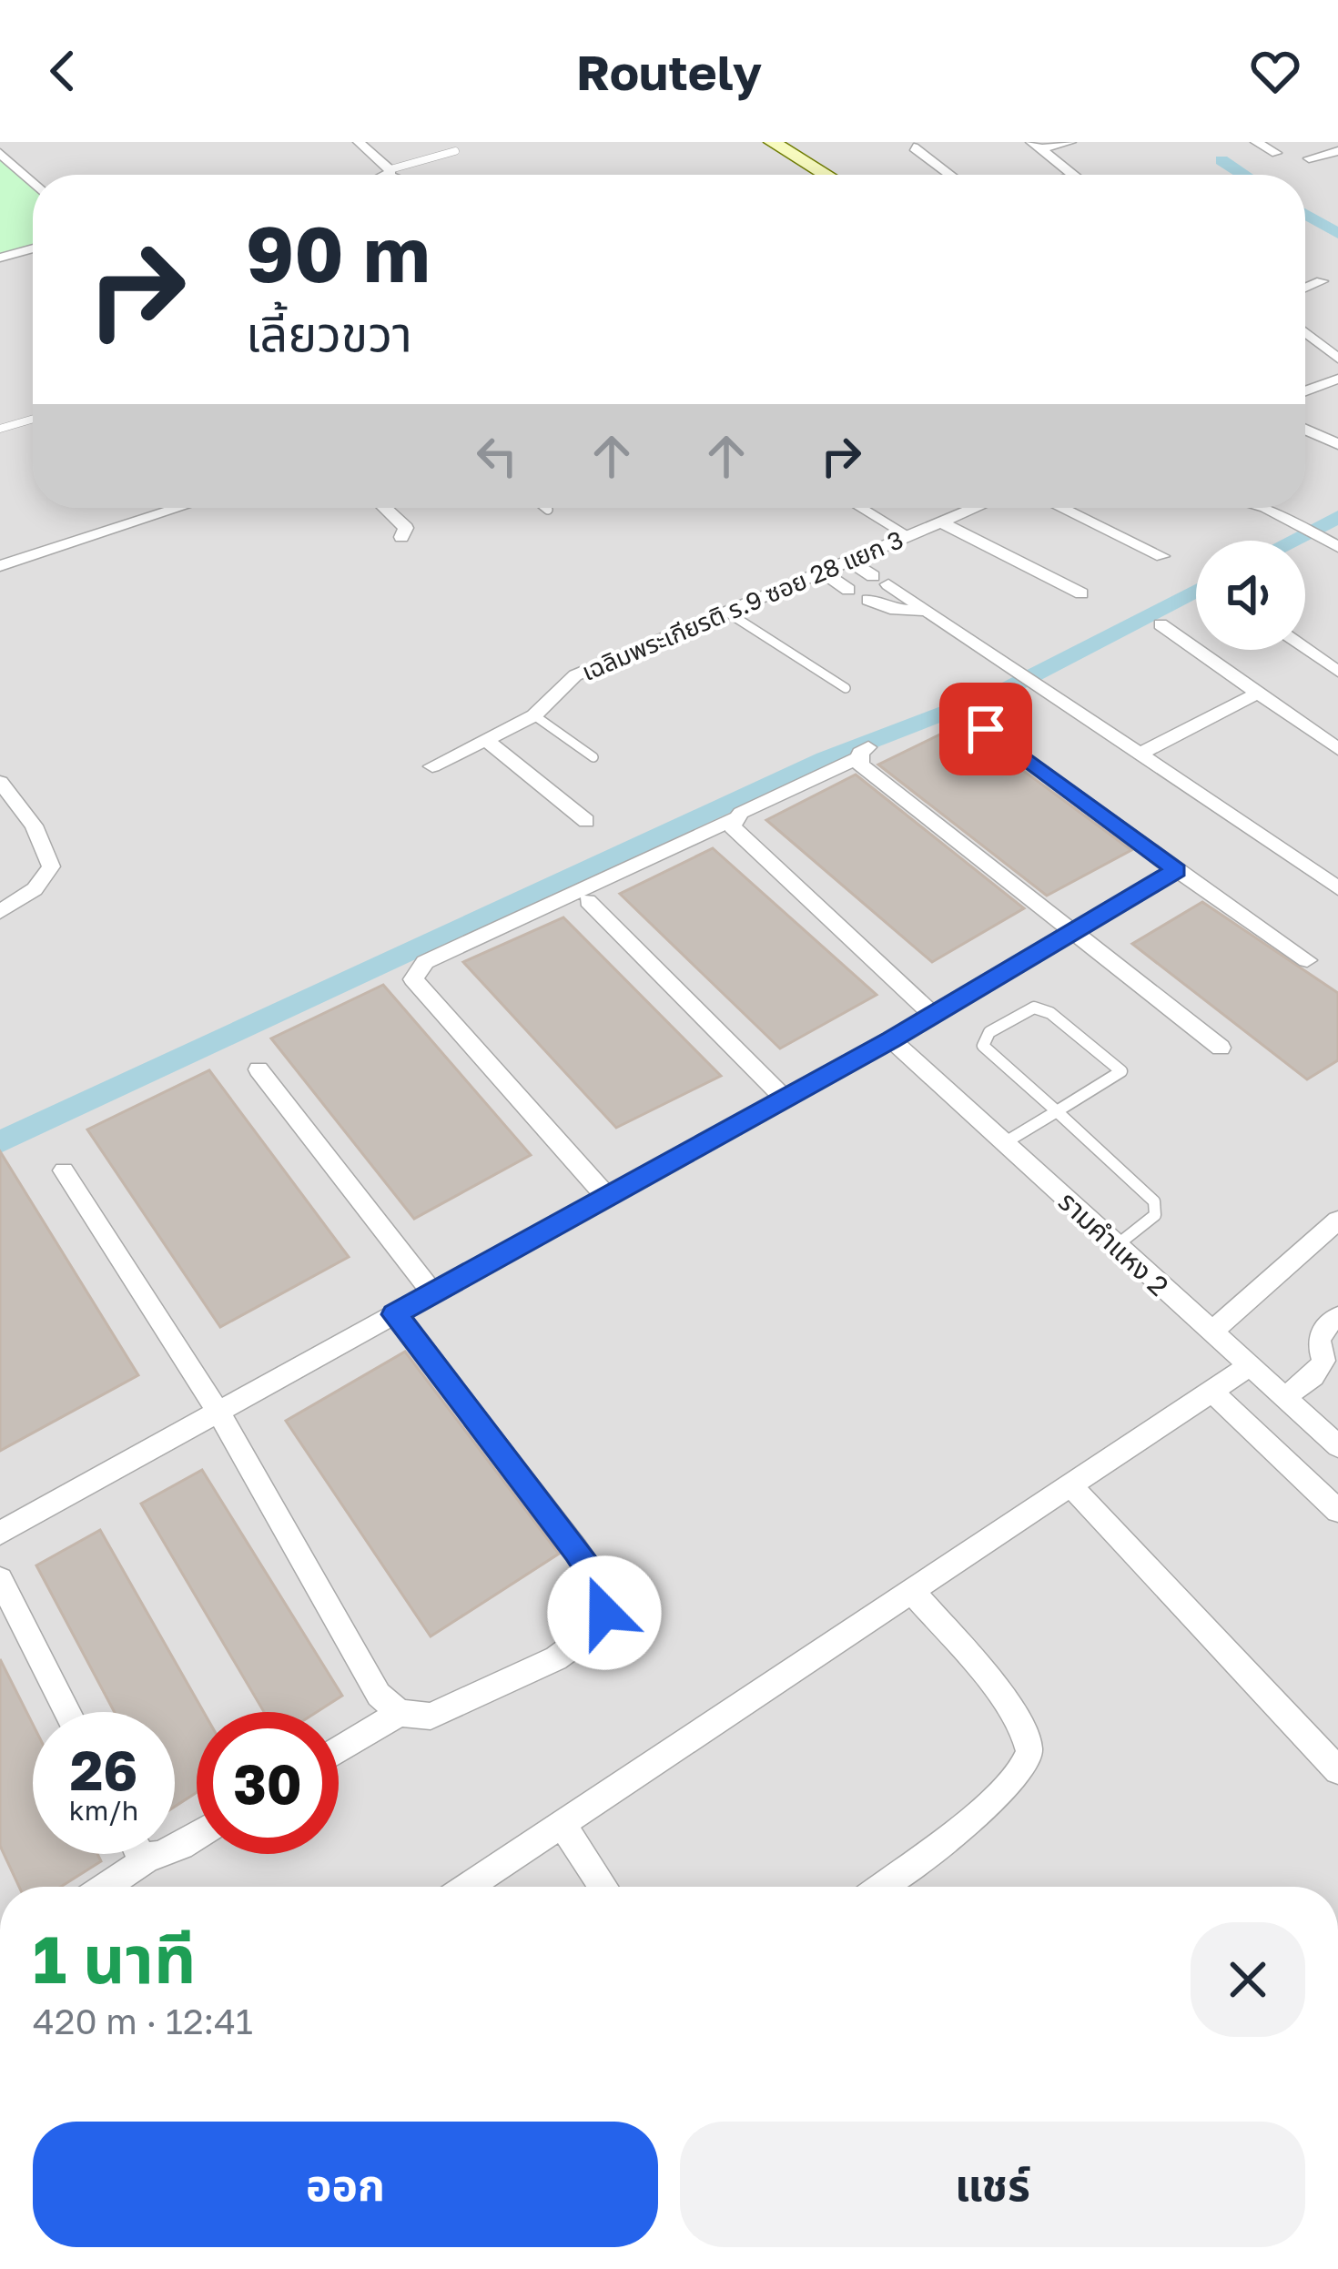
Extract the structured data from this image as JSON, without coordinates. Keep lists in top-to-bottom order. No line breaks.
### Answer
{"streets":{"street":["เฉลิมพระเกียรติ ร.9 ซอย 28 แยก 3","รามคำแหง 2"]},"page":{"header":"Routely","turn":["90 m","เลี้ยวขวา"],"speed":"26 km/h","limit":"30","heading":["1 นาที","420 m · 12:41"],"buttons":["ออก","แชร์"]}}
